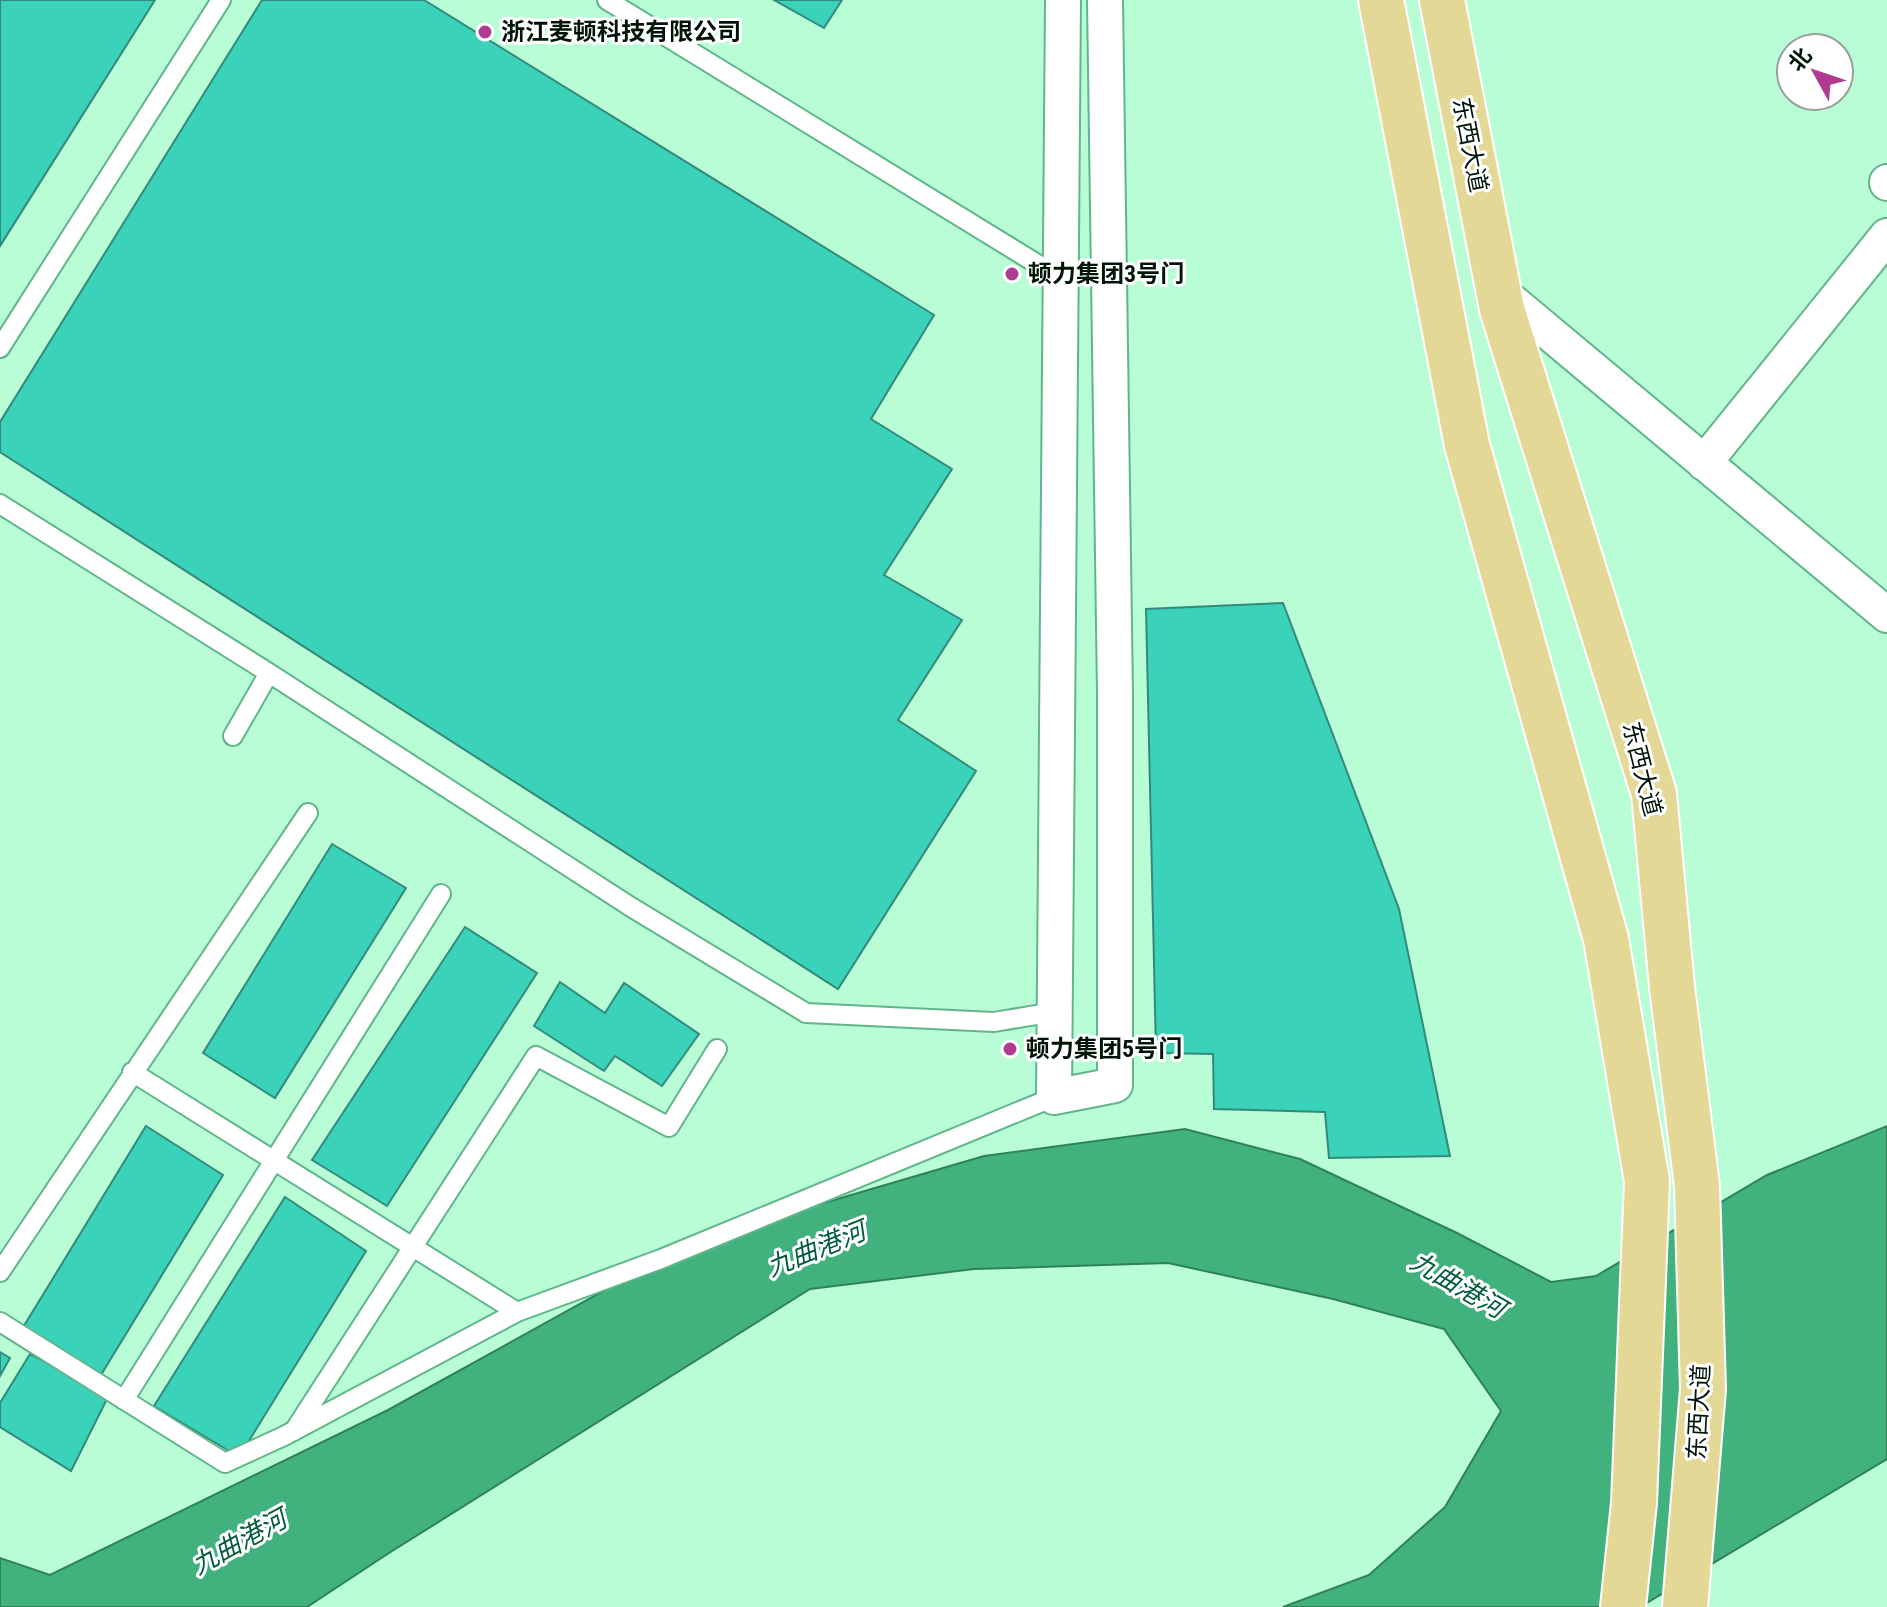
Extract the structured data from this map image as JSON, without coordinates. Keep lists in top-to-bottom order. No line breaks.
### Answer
{"streets":{"highway":["东西大道"]},"water":["九曲港河"],"places":["浙江麦顿科技有限公司","顿力集团3号门","顿力集团5号门"],"north":"top left"}
